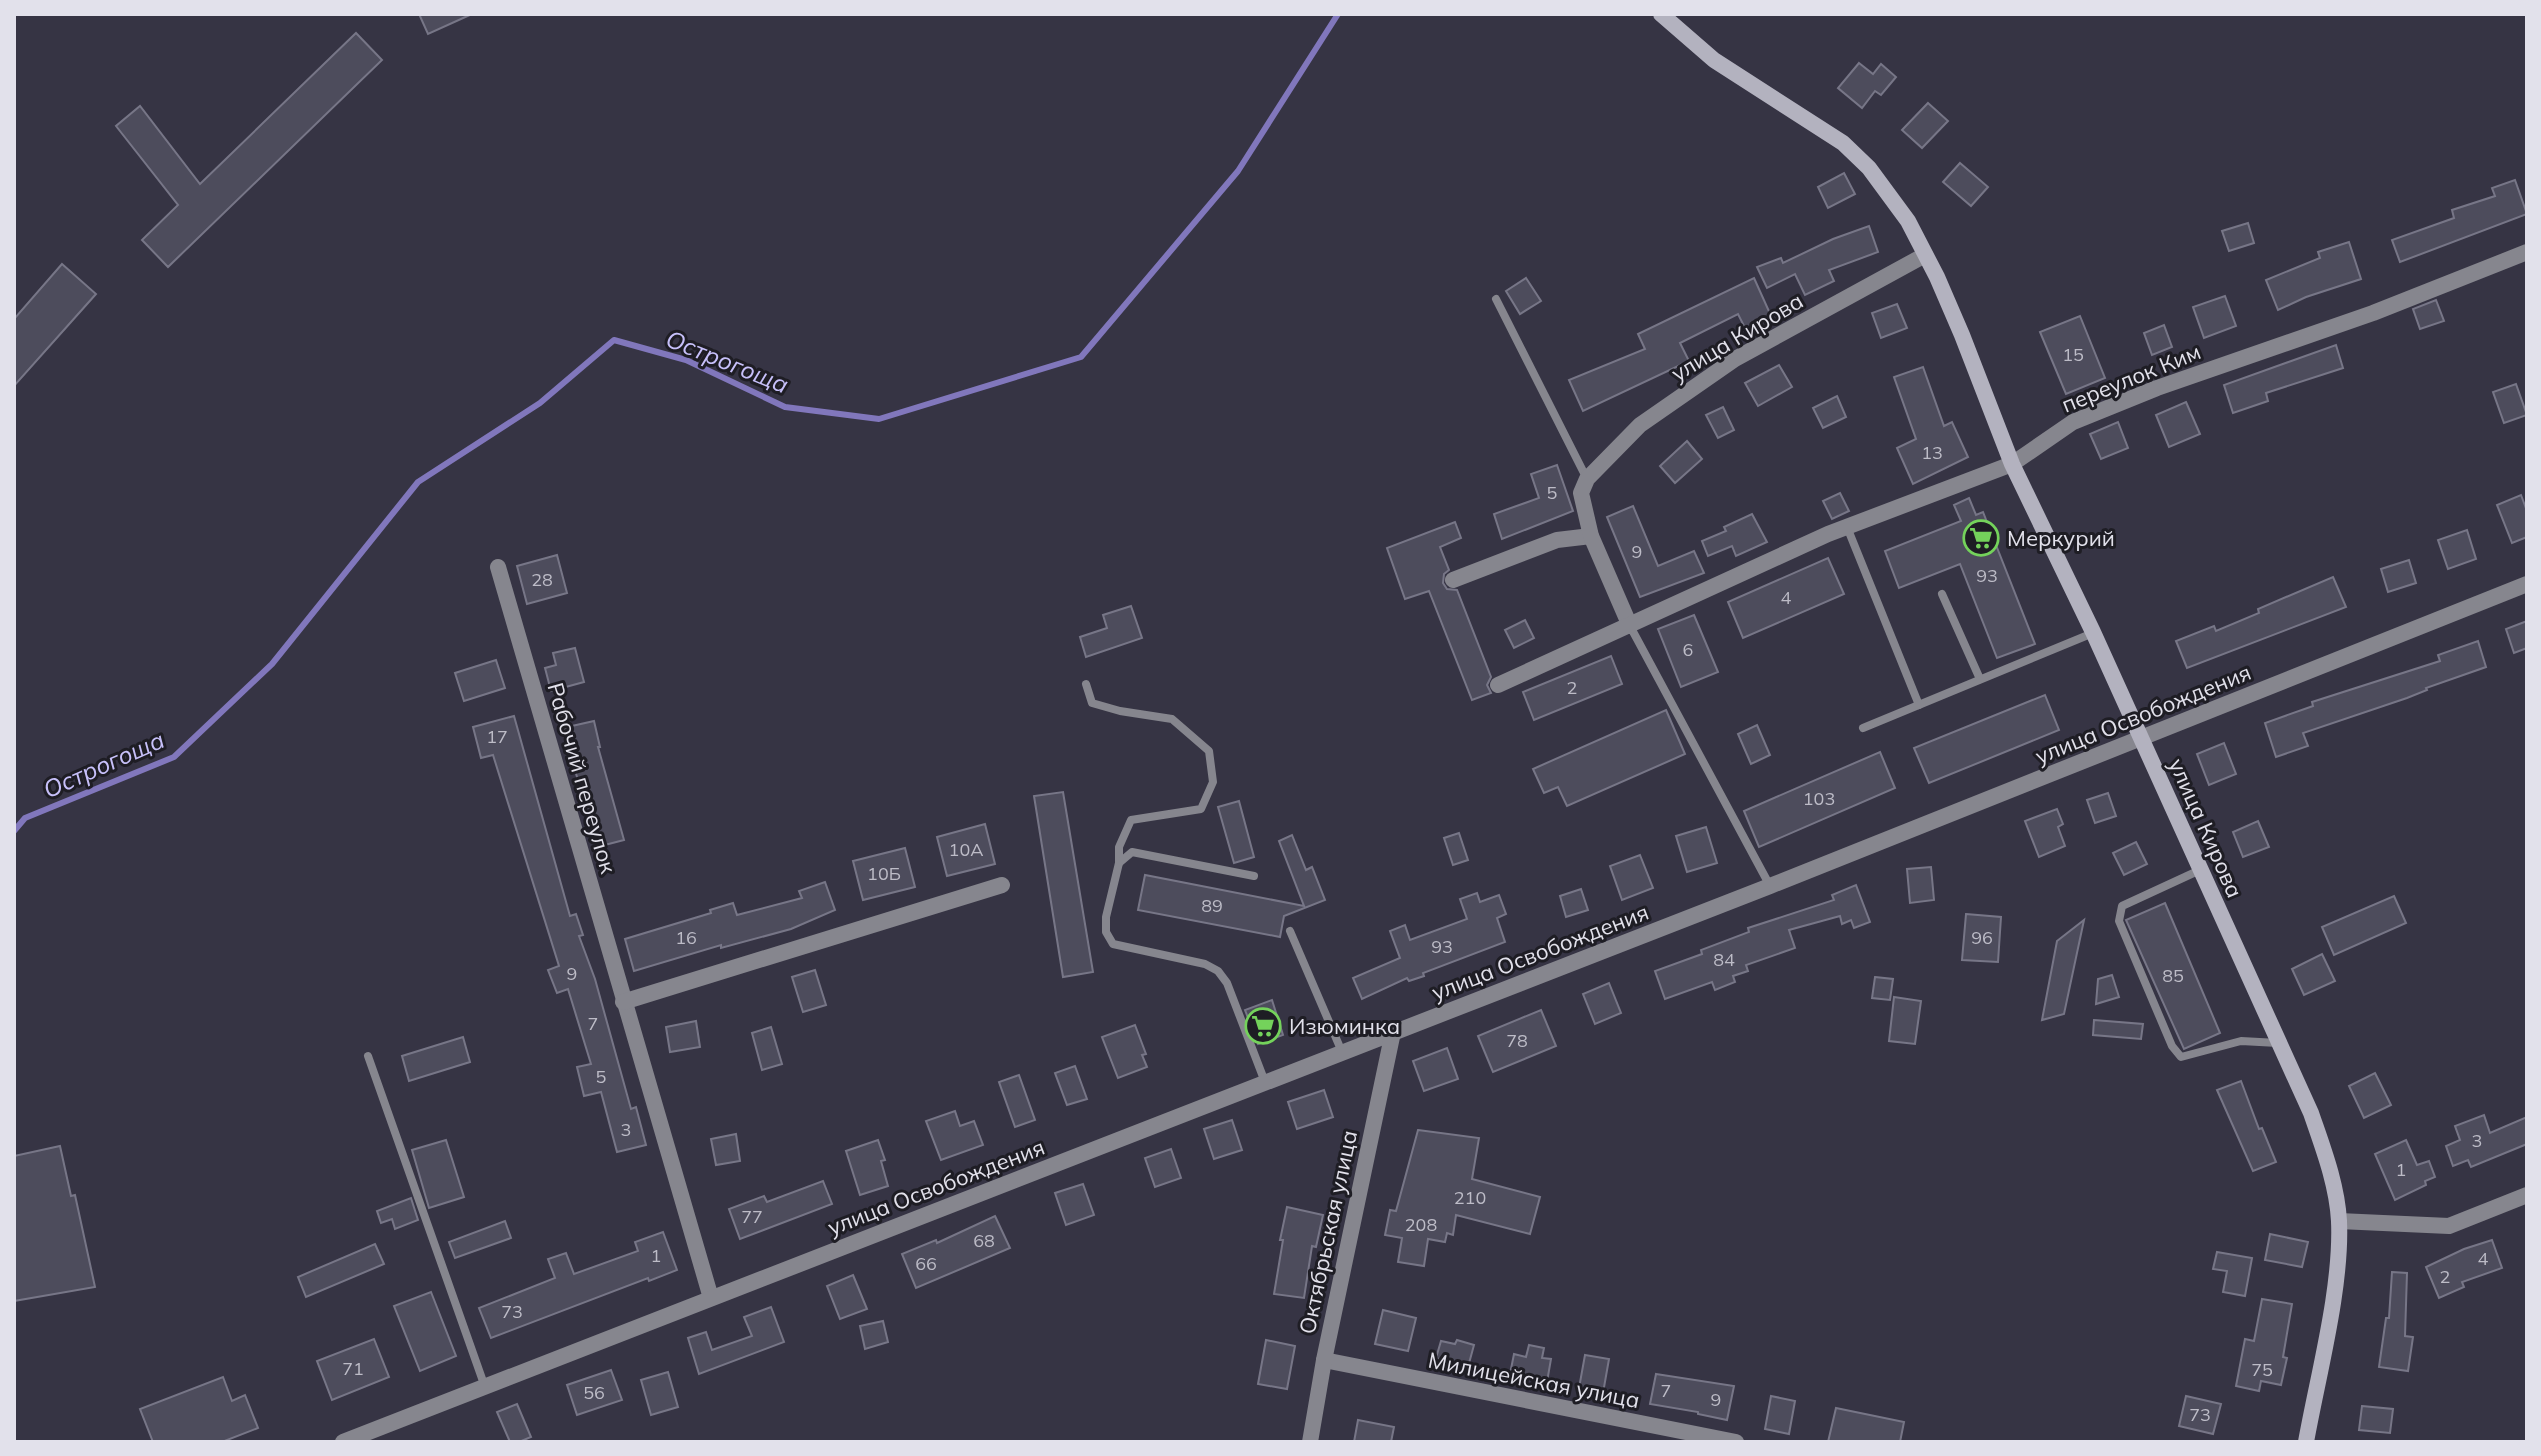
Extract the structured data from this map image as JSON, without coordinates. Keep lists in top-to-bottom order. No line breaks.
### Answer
{"streets":{"main road":["улица Кирова"],"street":["переулок Ким","улица Освобождения","Рабочий переулок","Октябрьская улица","Милицейская улица"]},"crossings":[["улица Кирова","переулок Ким"],["улица Кирова","улица Освобождения"],["улица Освобождения","Рабочий переулок"],["улица Освобождения","Октябрьская улица"],["Октябрьская улица","Милицейская улица"]],"water":["Острогоща"],"places":{"supermarket":["Меркурий","Изюминка"]},"house_numbers":["15","13","5","9","93","28","4","6","2","17","103","10А","10Б","89","16","96","93","84","9","85","7","78","5","3","3","1","210","77","208","68","1","4","66","2","73","71","75","7","56","9","73"]}
